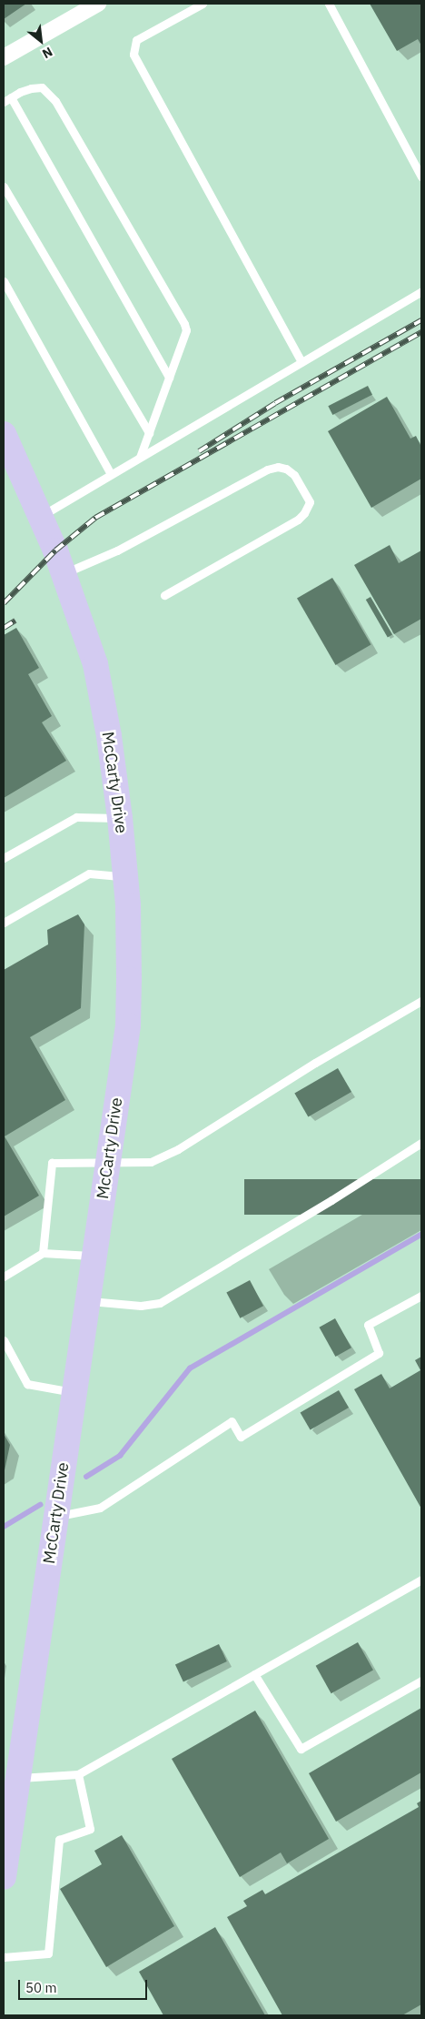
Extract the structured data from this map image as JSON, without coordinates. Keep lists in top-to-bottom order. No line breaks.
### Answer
{"streets":{"main road":["McCarty Drive"]},"scale_bar":"50 m","north":"bottom right"}
